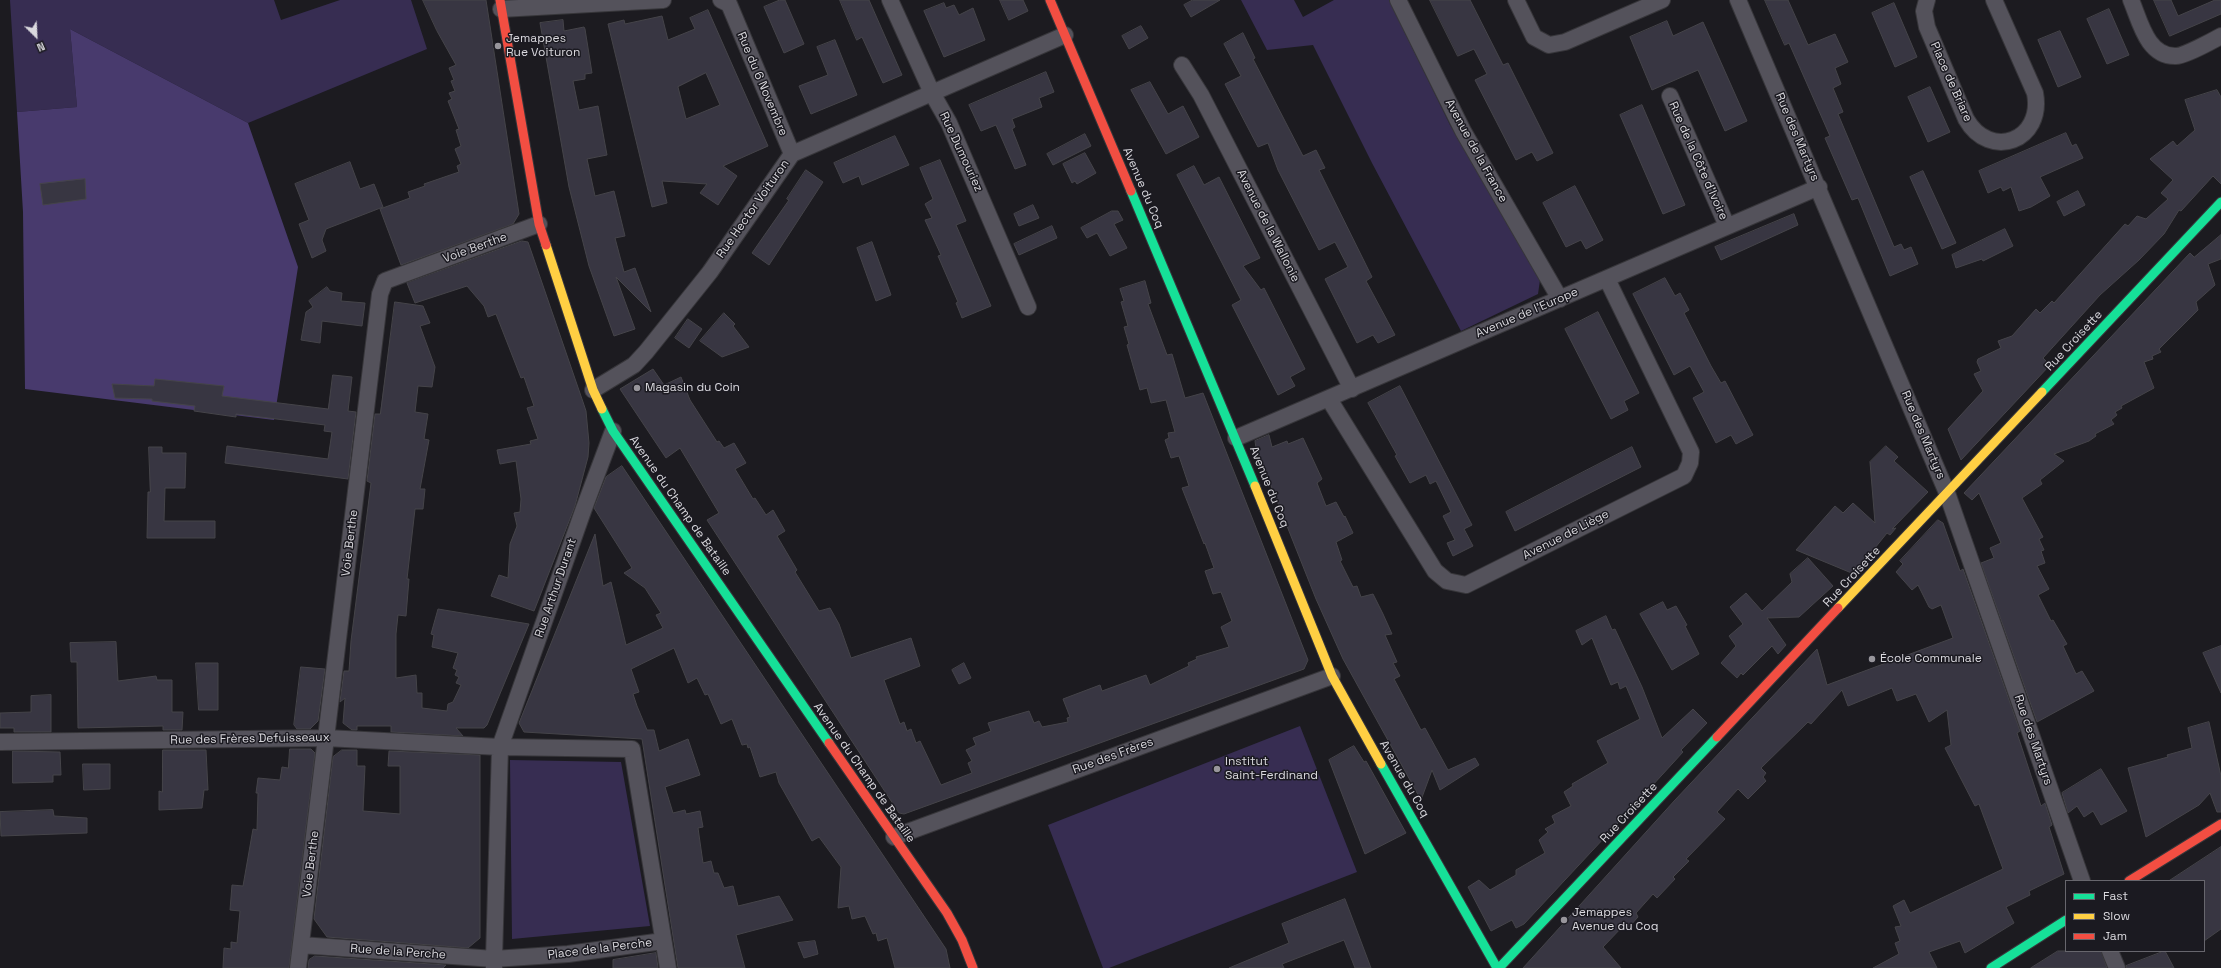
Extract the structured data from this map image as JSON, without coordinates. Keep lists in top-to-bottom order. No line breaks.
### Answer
{"streets":{"street":["Place de Briare","Rue du 6 Novembre","Rue des Martyrs","Avenue de la France","Rue Dumouriez","Rue de la Côte d'Ivoire","Avenue du Coq","Rue Hector Voituron","Avenue de la Wallonie","Voie Berthe","Avenue de l'Europe","Rue Croisette","Avenue du Champ de Bataille","Avenue de Liège","Rue Arthur Durant","Rue des Frères Defuisseaux","Rue des Frères","Place de la Perche","Rue de la Perche"]},"crossings":[["Rue du 6 Novembre","Rue Hector Voituron"],["Rue des Martyrs","Avenue de l'Europe"],["Rue des Martyrs","Rue Croisette"],["Avenue de la France","Avenue de l'Europe"],["Rue Dumouriez","Rue Hector Voituron"],["Rue de la Côte d'Ivoire","Avenue de l'Europe"],["Avenue du Coq","Rue Hector Voituron"],["Avenue du Coq","Avenue de l'Europe"],["Avenue du Coq","Rue Croisette"],["Avenue du Coq","Rue des Frères"],["Rue Hector Voituron","Avenue du Champ de Bataille"],["Avenue de la Wallonie","Avenue de l'Europe"],["Voie Berthe","Avenue du Champ de Bataille"],["Voie Berthe","Rue des Frères Defuisseaux"],["Voie Berthe","Rue de la Perche"],["Avenue de l'Europe","Avenue de Liège"],["Avenue du Champ de Bataille","Rue Arthur Durant"],["Avenue du Champ de Bataille","Rue des Frères"],["Rue Arthur Durant","Rue des Frères Defuisseaux"],["Rue Arthur Durant","Place de la Perche"],["Rue des Frères Defuisseaux","Place de la Perche"],["Place de la Perche","Rue de la Perche"]],"places":["Jemappes Rue Voituron","Magasin du Coin","École Communale","Institut Saint-Ferdinand","Jemappes Avenue du Coq"],"legend":["Fast","Slow","Jam"],"north":"bottom right"}
